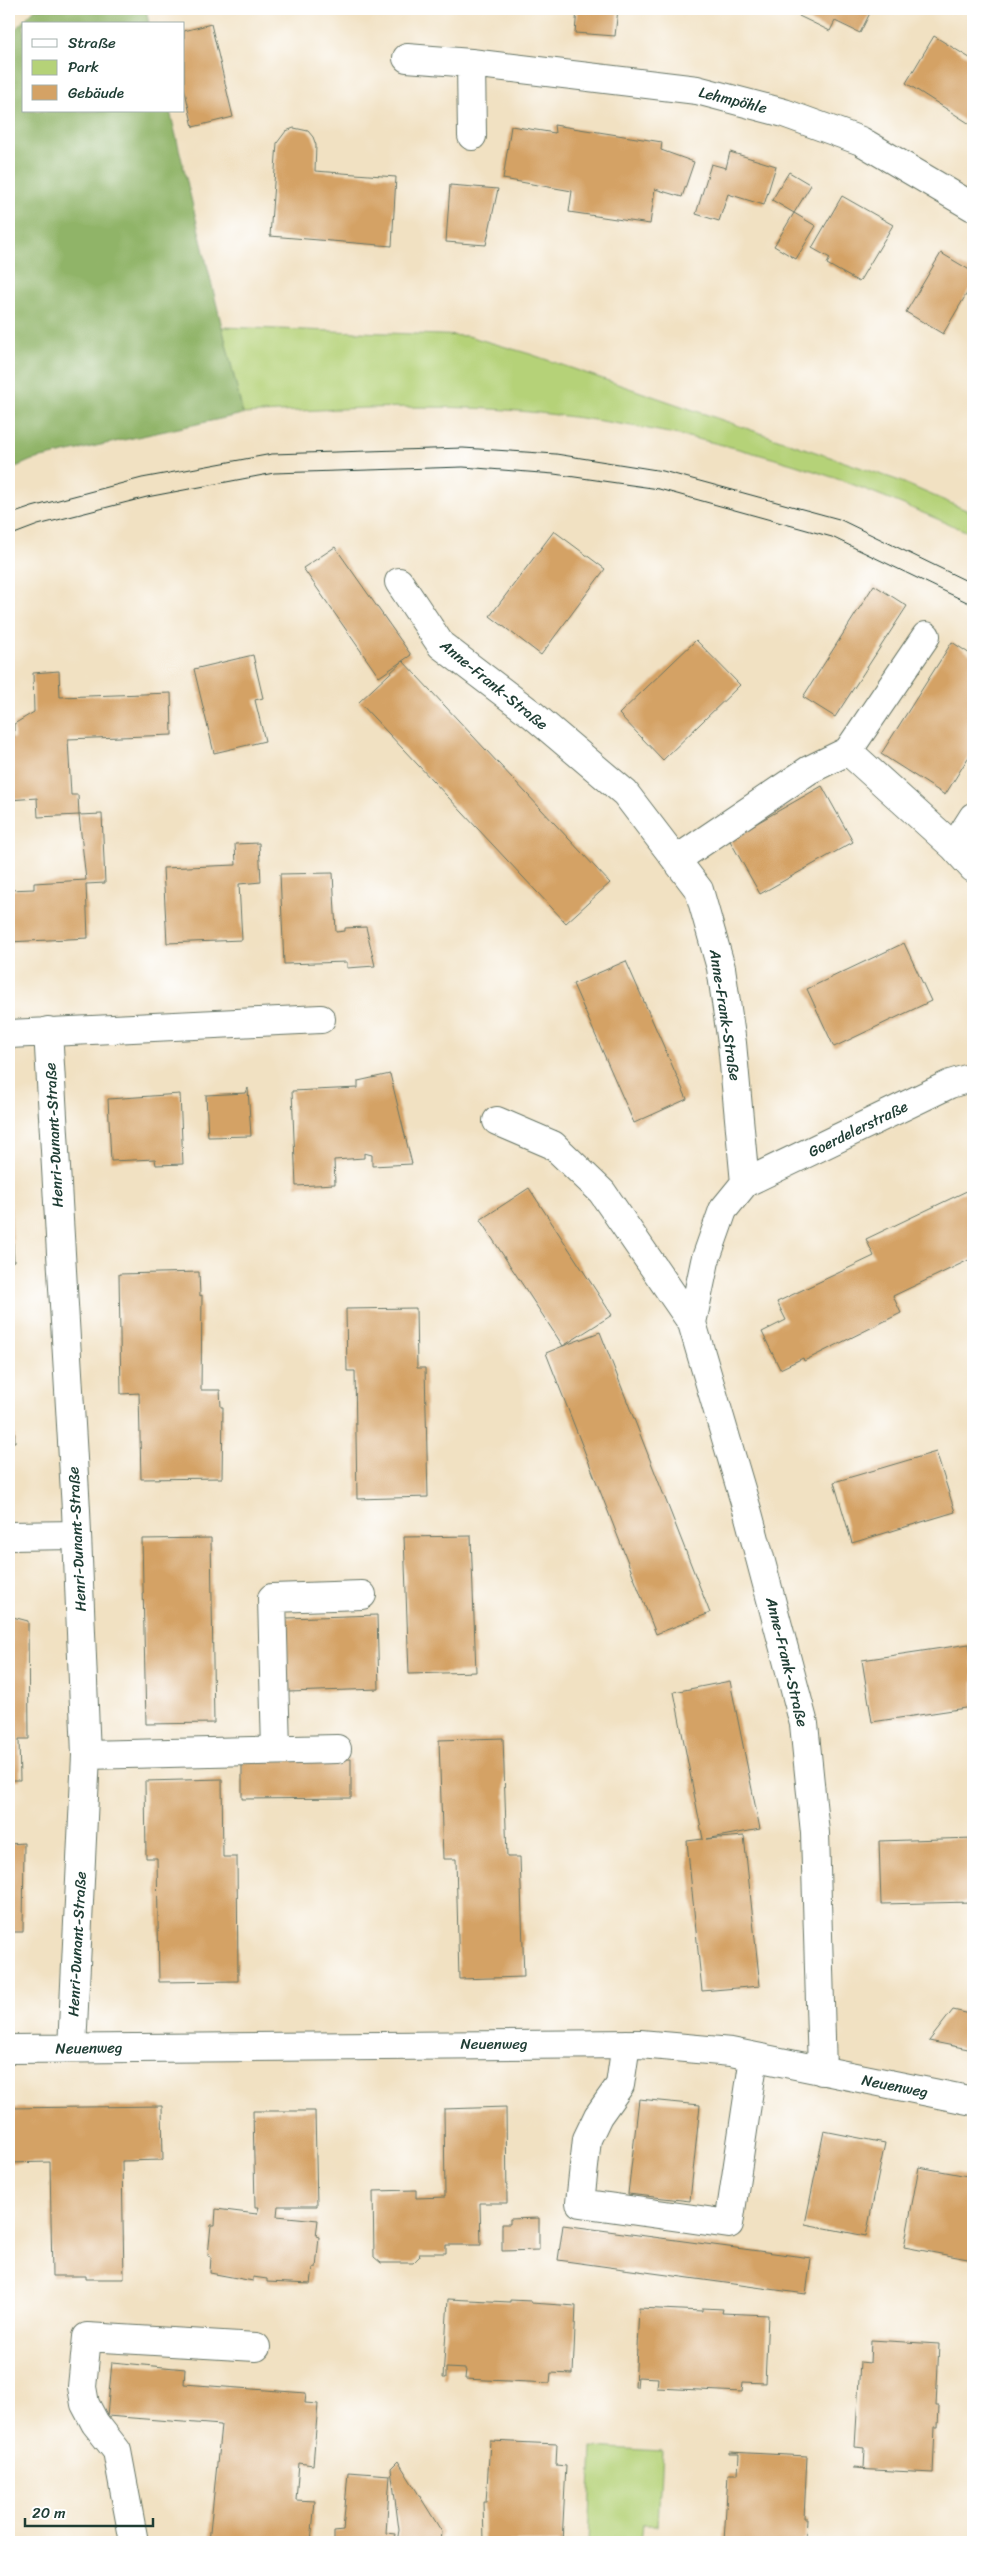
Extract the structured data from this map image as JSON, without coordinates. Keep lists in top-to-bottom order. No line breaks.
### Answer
{"streets":{"street":["Lehmpöhle","Anne-Frank-Straße","Goerdelerstraße","Henri-Dunant-Straße","Neuenweg"]},"crossings":[["Anne-Frank-Straße","Goerdelerstraße"],["Anne-Frank-Straße","Neuenweg"],["Henri-Dunant-Straße","Neuenweg"]],"legend":["Straße","Park","Gebäude"],"scale_bar":"20 m"}
